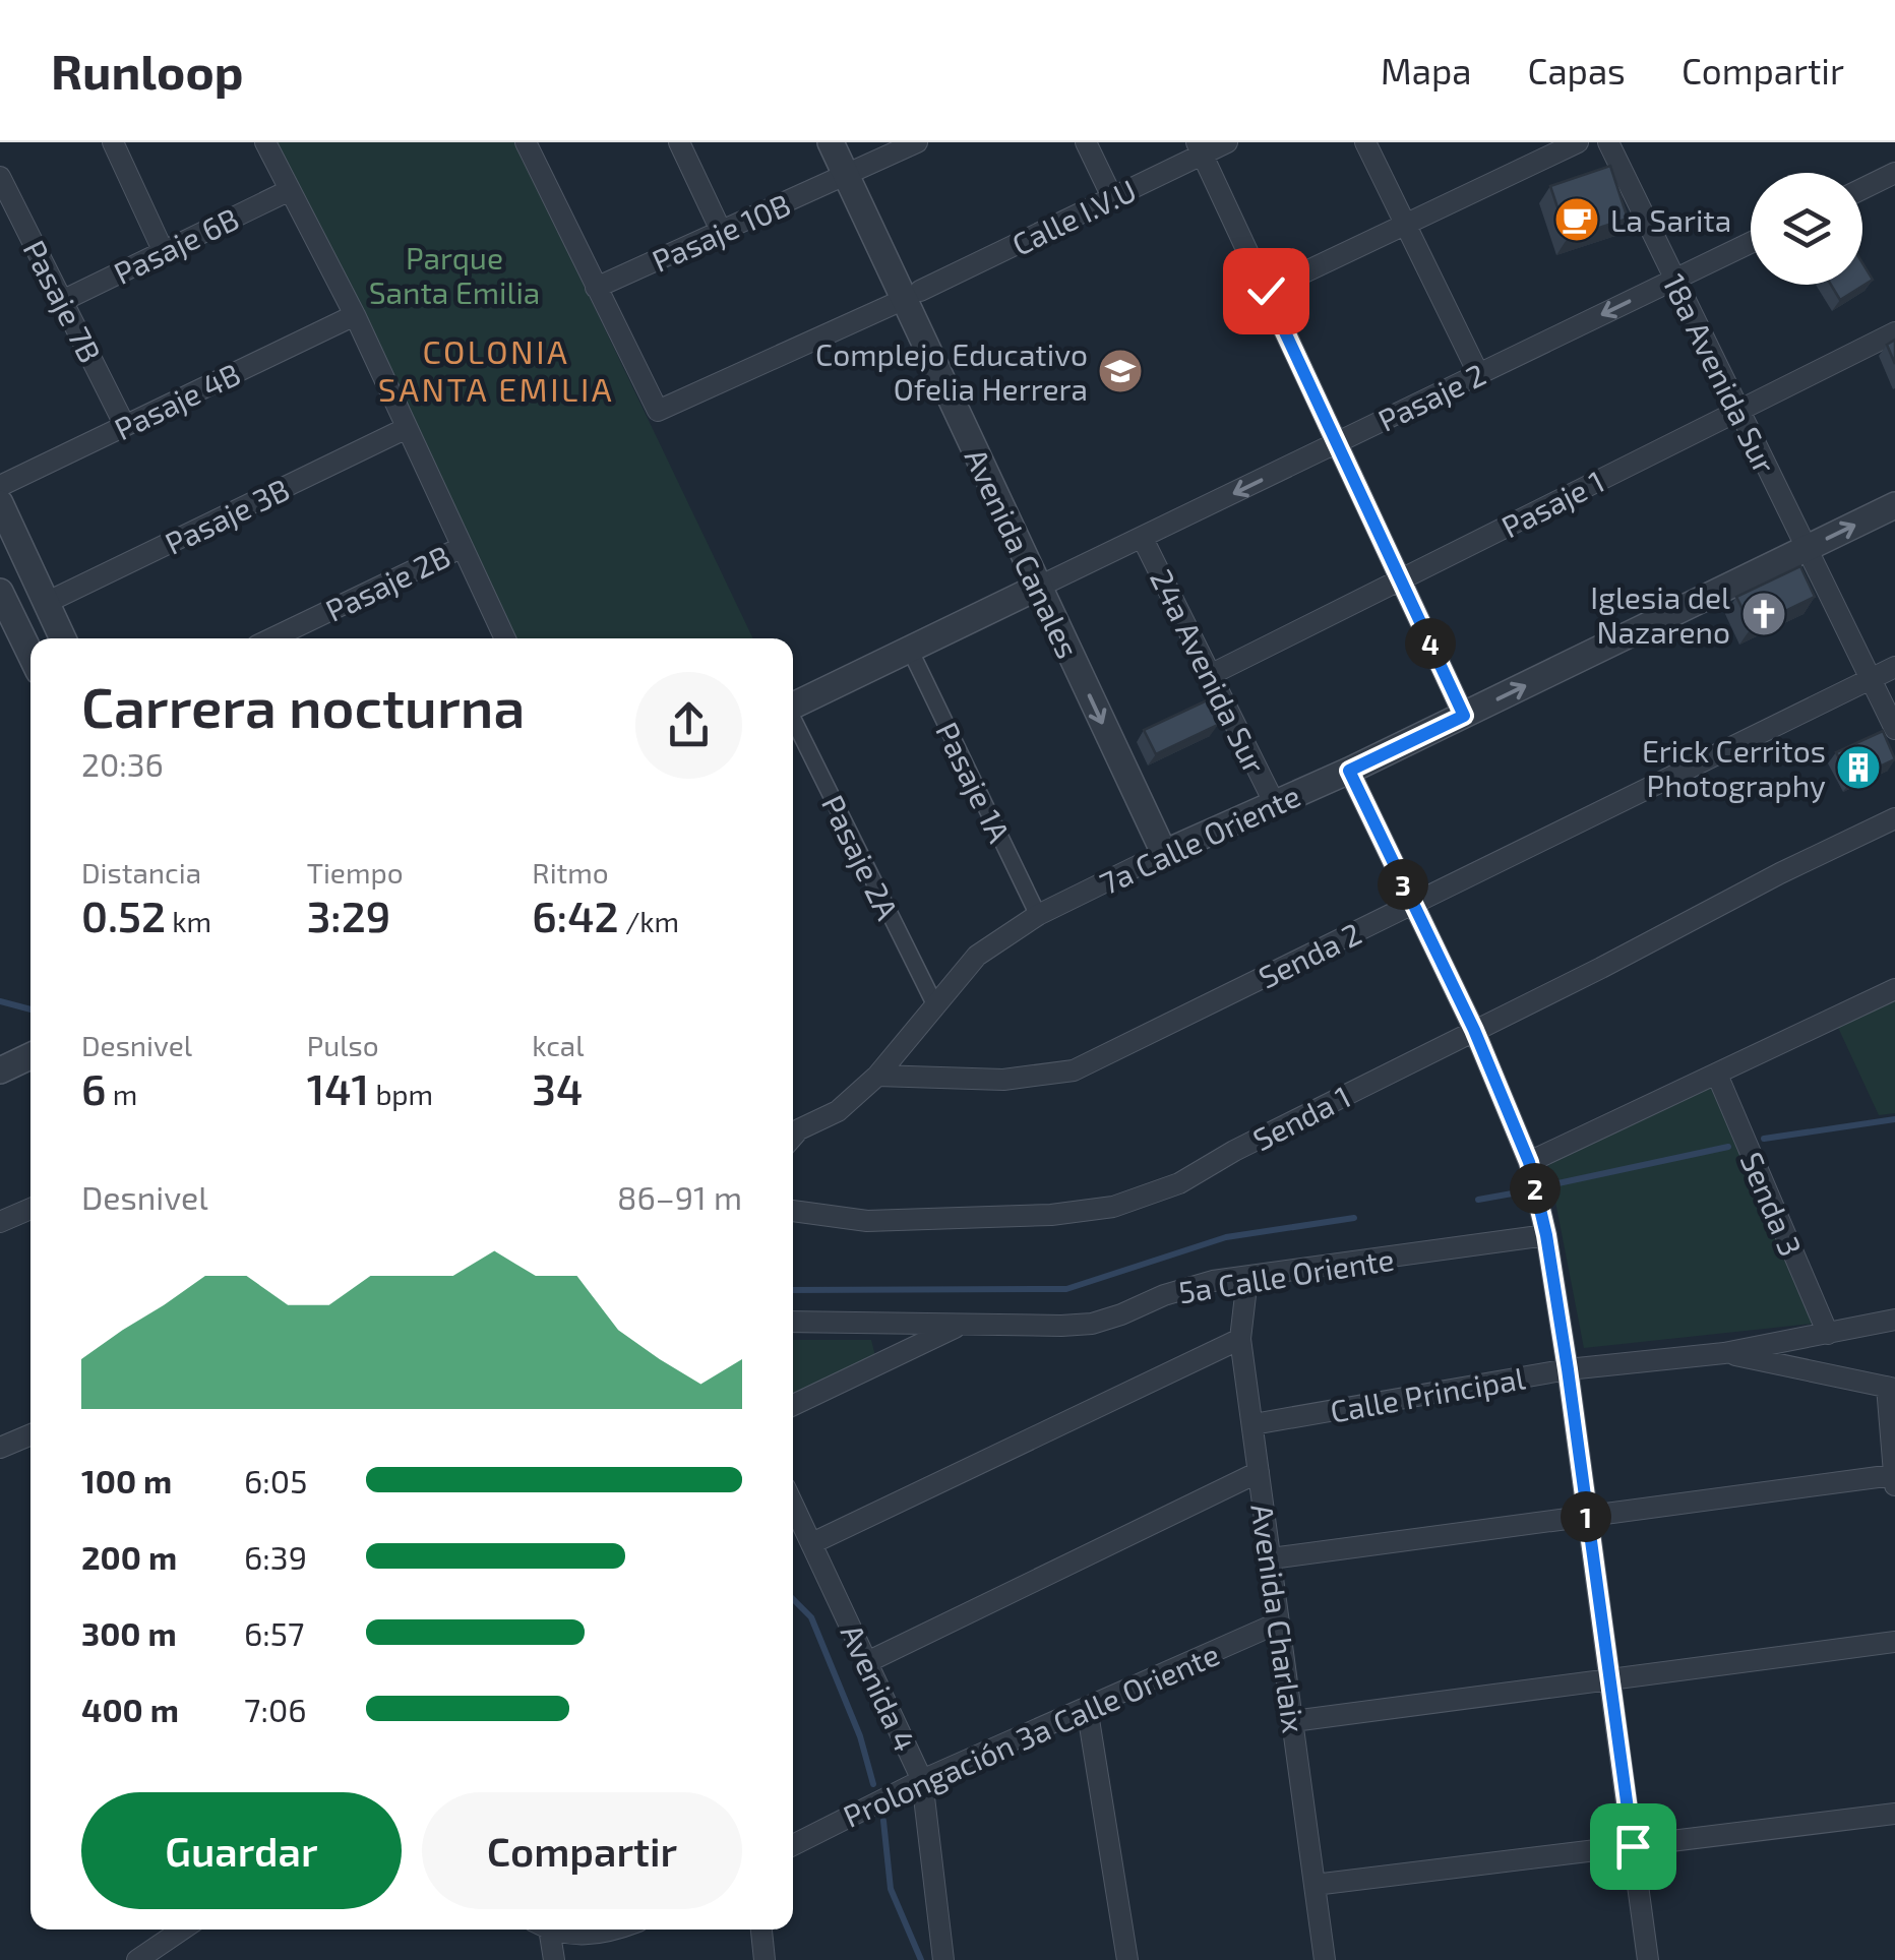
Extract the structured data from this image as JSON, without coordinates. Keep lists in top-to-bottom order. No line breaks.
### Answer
{"streets":{"street":["Calle I.V.U","Pasaje 10B","Pasaje 6B","Pasaje 7B","18a Avenida Sur","Pasaje 2","Pasaje 4B","Pasaje 1","Pasaje 3B","Avenida Canales","Pasaje 2B","24a Avenida Sur","Pasaje 1A","7a Calle Oriente","Pasaje 2A","Senda 2","Senda 1","Senda 3","5a Calle Oriente","Calle Principal","Avenida Charlaix","Avenida 4","Prolongación 3a Calle Oriente"]},"crossings":[["Calle I.V.U","Pasaje 10B"],["Calle I.V.U","Avenida Canales"],["Pasaje 10B","Avenida Canales"],["Pasaje 6B","Pasaje 7B"],["Pasaje 7B","Pasaje 4B"],["18a Avenida Sur","Pasaje 2"],["18a Avenida Sur","Pasaje 1"],["18a Avenida Sur","7a Calle Oriente"],["18a Avenida Sur","Senda 2"],["Pasaje 2","Avenida Canales"],["Pasaje 2","24a Avenida Sur"],["Pasaje 1","24a Avenida Sur"],["Avenida Canales","7a Calle Oriente"],["24a Avenida Sur","7a Calle Oriente"],["Pasaje 1A","7a Calle Oriente"],["7a Calle Oriente","Pasaje 2A"],["7a Calle Oriente","Senda 2"],["5a Calle Oriente","Avenida Charlaix"],["Calle Principal","Avenida Charlaix"],["Avenida Charlaix","Prolongación 3a Calle Oriente"],["Avenida 4","Prolongación 3a Calle Oriente"]],"one_way":["Avenida Canales","7a Calle Oriente"],"districts":["COLONIA SANTA EMILIA"],"parks":["Parque Santa Emilia"],"places":{"cafe":["La Sarita"],"school or university":["Complejo Educativo Ofelia Herrera"],"church":["Iglesia del Nazareno"],"building":["Erick Cerritos Photography"]},"page":{"header":"Runloop","nav":["Mapa","Capas","Compartir"],"pins":["4","3","2","1"],"heading":["Carrera nocturna","20:36"],"stats":[["Distancia","0.52 km"],["Tiempo","3:29"],["Ritmo","6:42 /km"],["Desnivel","6 m"],["Pulso","141 bpm"],["kcal","34"]],"chart":["Desnivel","86–91 m"],"list":[{"name":"100 m","note":"6:05"},{"name":"200 m","note":"6:39"},{"name":"300 m","note":"6:57"},{"name":"400 m","note":"7:06"}],"buttons":["Guardar","Compartir"]}}
